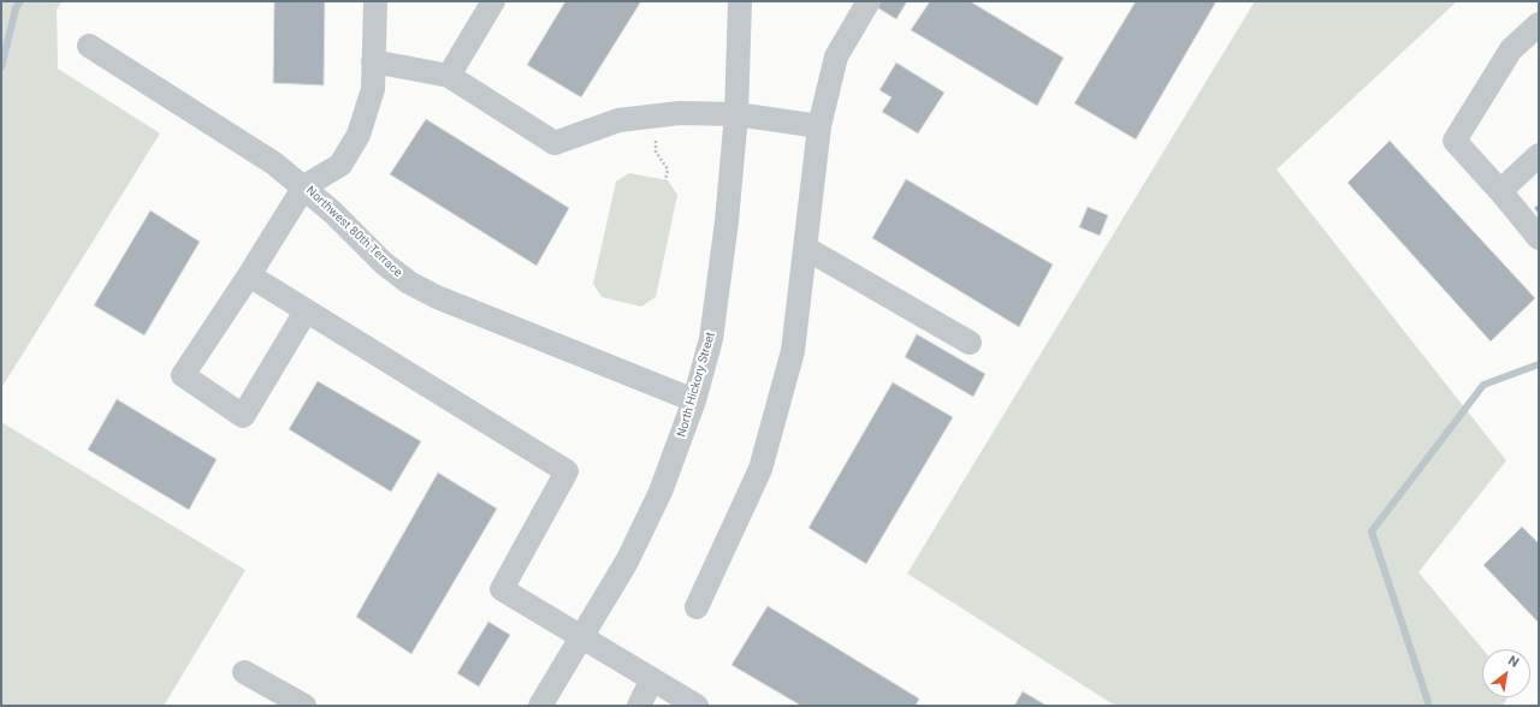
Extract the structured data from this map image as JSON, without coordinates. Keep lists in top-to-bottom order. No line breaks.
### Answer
{"streets":{"street":["Northwest 80th Terrace","North Hickory Street"]},"crossings":[["Northwest 80th Terrace","North Hickory Street"]],"north":"top right"}
